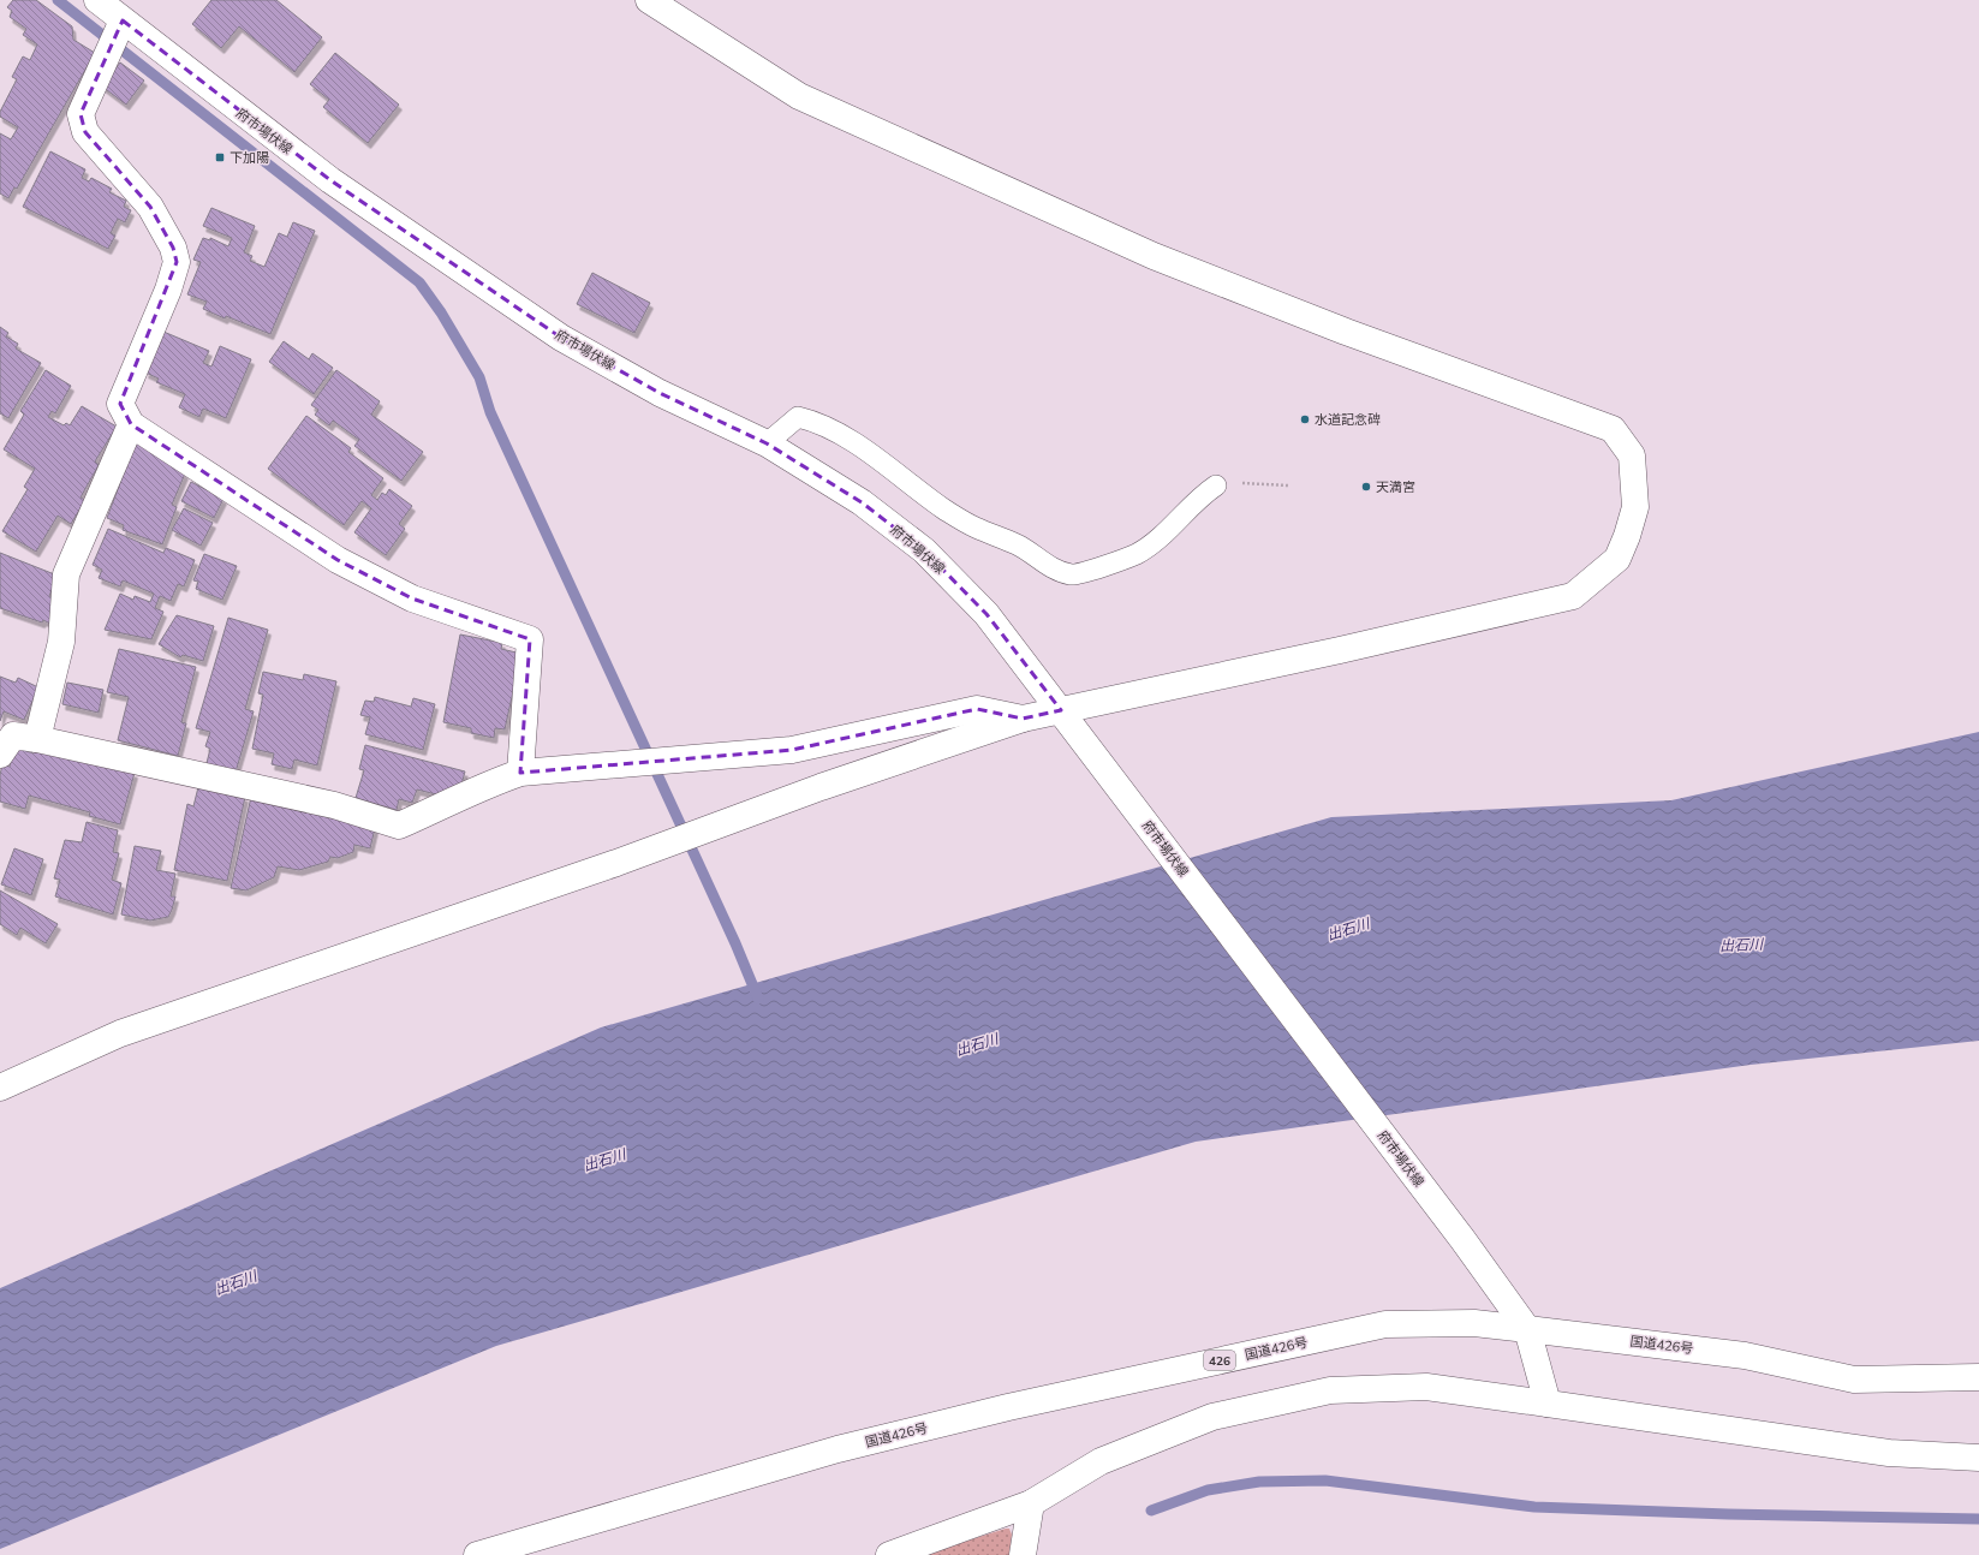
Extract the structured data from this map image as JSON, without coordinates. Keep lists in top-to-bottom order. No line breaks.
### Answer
{"streets":{"main road":["府市場伏線","国道426号","426"]},"crossings":[["府市場伏線","国道426号"]],"water":["出石川"],"places":{"transit":["下加陽"],"other":["水道記念碑","天満宮"]}}
